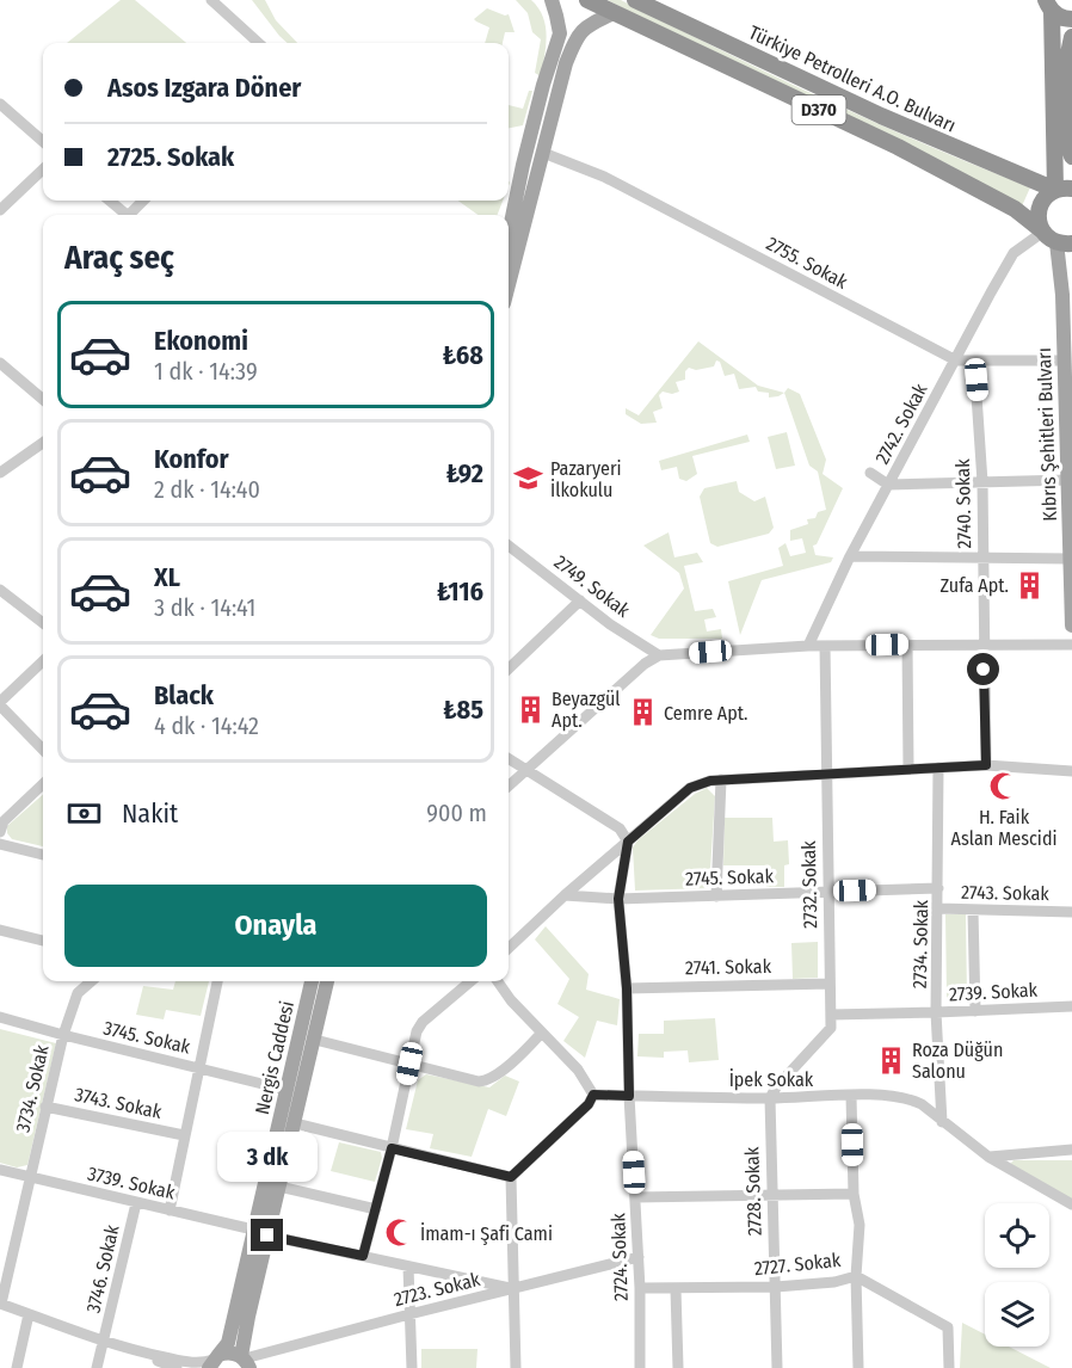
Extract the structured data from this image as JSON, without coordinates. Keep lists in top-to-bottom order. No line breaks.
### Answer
{"streets":{"highway":["Türkiye Petrolleri A.O. Bulvarı","D370"],"main road":["Kıbrıs Şehitleri Bulvarı","Nergis Caddesi"],"street":["2755. Sokak","2742. Sokak","2740. Sokak","2749. Sokak","2745. Sokak","2732. Sokak","2743. Sokak","2734. Sokak","2741. Sokak","2739. Sokak","3745. Sokak","İpek Sokak","3734. Sokak","3743. Sokak","3739. Sokak","2728. Sokak","2724. Sokak","2727. Sokak","3746. Sokak","2723. Sokak"]},"crossings":[["D370","2742. Sokak"],["D370","Kıbrıs Şehitleri Bulvarı"],["2755. Sokak","2742. Sokak"],["2742. Sokak","Kıbrıs Şehitleri Bulvarı"],["2745. Sokak","2732. Sokak"],["2745. Sokak","2734. Sokak"],["2745. Sokak","2724. Sokak"],["2732. Sokak","2741. Sokak"],["2732. Sokak","2739. Sokak"],["2732. Sokak","İpek Sokak"],["2732. Sokak","2728. Sokak"],["2743. Sokak","2734. Sokak"],["2734. Sokak","2739. Sokak"],["2734. Sokak","İpek Sokak"],["2741. Sokak","2724. Sokak"],["3745. Sokak","Nergis Caddesi"],["3745. Sokak","3734. Sokak"],["Nergis Caddesi","3739. Sokak"],["Nergis Caddesi","2723. Sokak"],["İpek Sokak","2728. Sokak"],["İpek Sokak","2724. Sokak"],["3734. Sokak","3743. Sokak"],["3734. Sokak","3739. Sokak"],["3739. Sokak","3746. Sokak"],["3739. Sokak","2723. Sokak"],["2728. Sokak","2727. Sokak"],["2724. Sokak","2727. Sokak"],["2724. Sokak","2723. Sokak"]],"places":{"school or university":["Pazaryeri İlkokulu"],"building":["Zufa Apt.","Beyazgül Apt.","Cemre Apt.","Roza Düğün Salonu"],"mosque":["H. Faik Aslan Mescidi","İmam-ı Şafi Cami"]},"page":{"banner":["Asos Izgara Döner","2725. Sokak"],"heading":"Araç seç","list":[{"name":"Ekonomi","note":"1 dk · 14:39","value":"₺68"},{"name":"Konfor","note":"2 dk · 14:40","value":"₺92"},{"name":"XL","note":"3 dk · 14:41","value":"₺116"},{"name":"Black","note":"4 dk · 14:42","value":"₺85"}],"pay":["Nakit","900 m"],"buttons":"Onayla","bubble":"3 dk"}}
